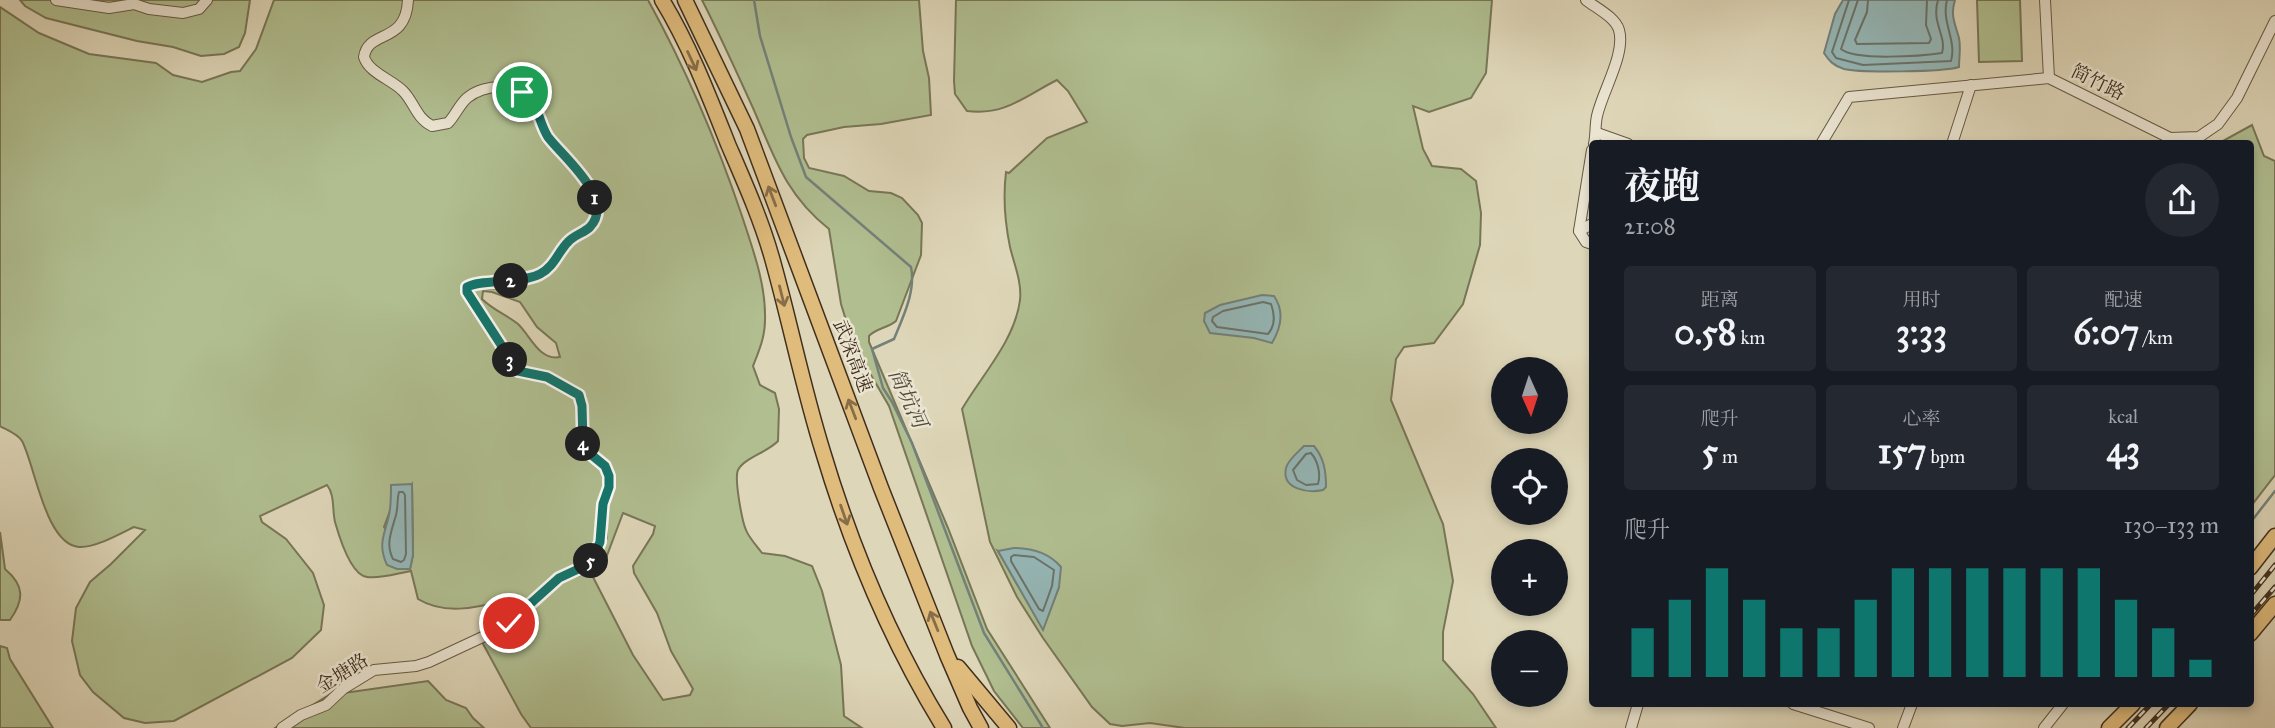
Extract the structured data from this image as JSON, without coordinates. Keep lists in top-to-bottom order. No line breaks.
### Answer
{"streets":{"highway":["武深高速"],"street":["简竹路","金塘路"]},"water":["简坑河"],"north":"bottom","page":{"heading":["夜跑","21:08"],"pins":["1","2","3","4","5"],"stats":[["距离","0.58 km"],["用时","3:33"],["配速","6:07 /km"],["爬升","5 m"],["心率","157 bpm"],["kcal","43"]],"map_buttons":["+","−"],"chart":["爬升","130–133 m"]}}
